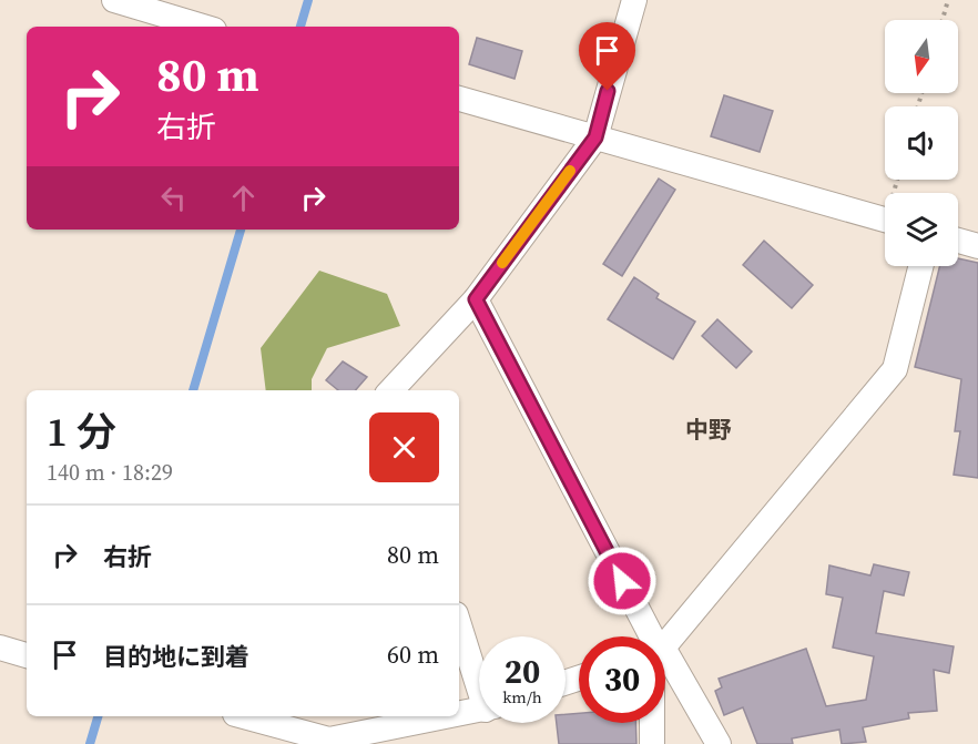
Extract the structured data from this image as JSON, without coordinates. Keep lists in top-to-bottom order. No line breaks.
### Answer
{"districts":["中野"],"north":"bottom","page":{"turn":["80 m","右折"],"heading":["1 分","140 m · 18:29"],"list":[{"name":"右折","value":"80 m"},{"name":"目的地に到着","value":"60 m"}],"speed":"20 km/h","limit":"30"}}
